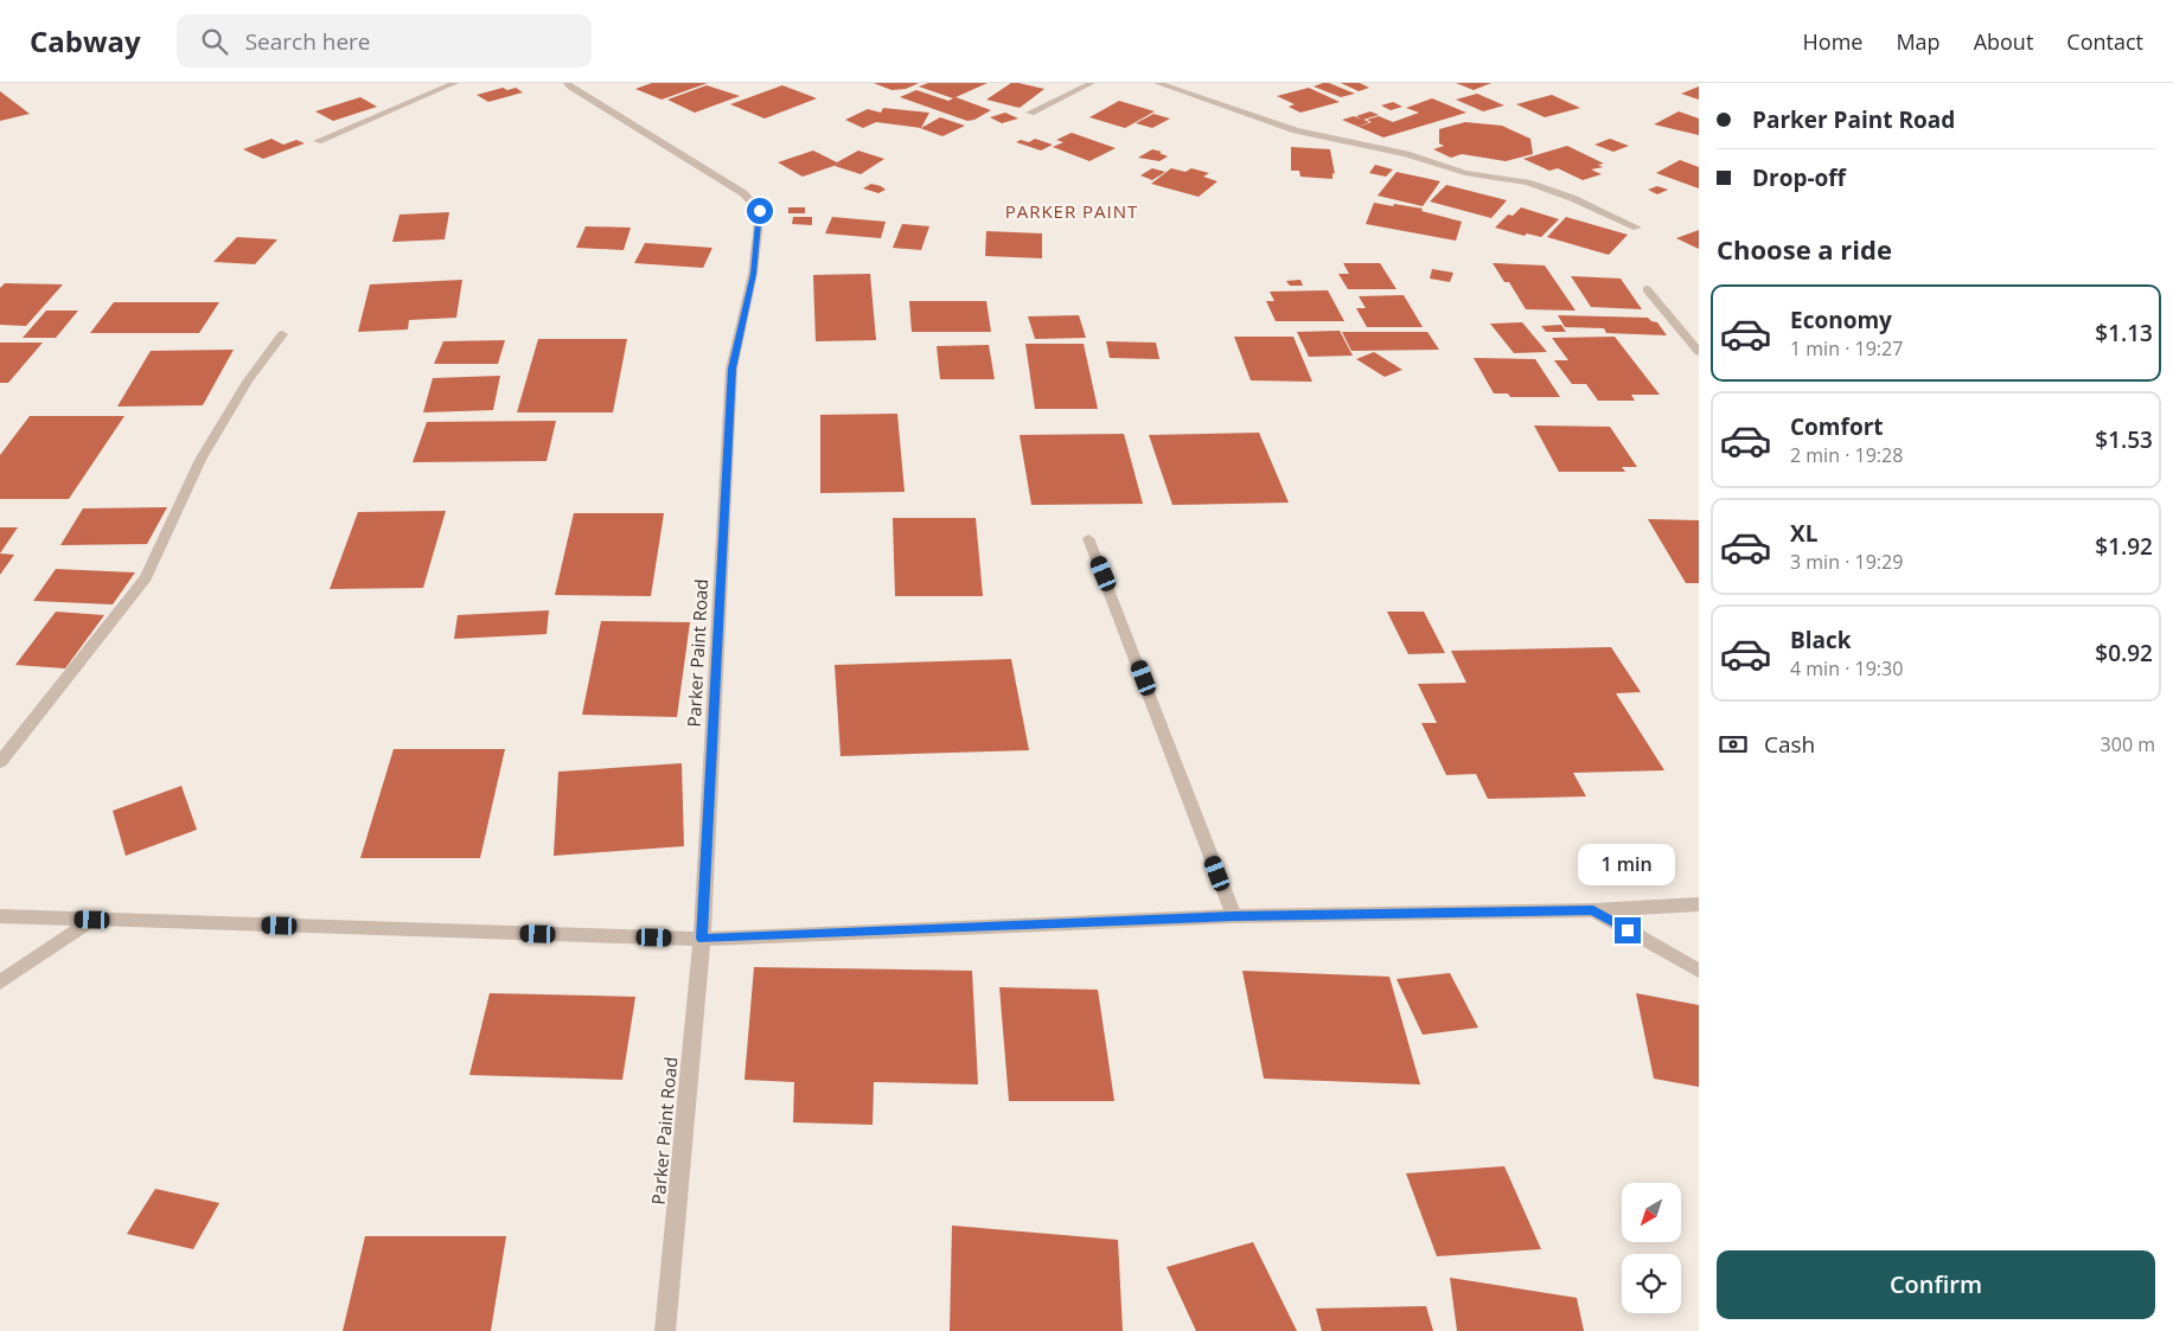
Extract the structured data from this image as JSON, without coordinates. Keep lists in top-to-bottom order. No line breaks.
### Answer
{"streets":{"street":["Parker Paint Road"]},"districts":["PARKER PAINT"],"north":"bottom left","page":{"header":"Cabway","search":"Search here","nav":["Home","Map","About","Contact"],"banner":["Parker Paint Road","Drop-off"],"heading":"Choose a ride","list":[{"name":"Economy","note":"1 min · 19:27","value":"$1.13"},{"name":"Comfort","note":"2 min · 19:28","value":"$1.53"},{"name":"XL","note":"3 min · 19:29","value":"$1.92"},{"name":"Black","note":"4 min · 19:30","value":"$0.92"}],"pay":["Cash","300 m"],"bubble":"1 min","buttons":"Confirm"}}
